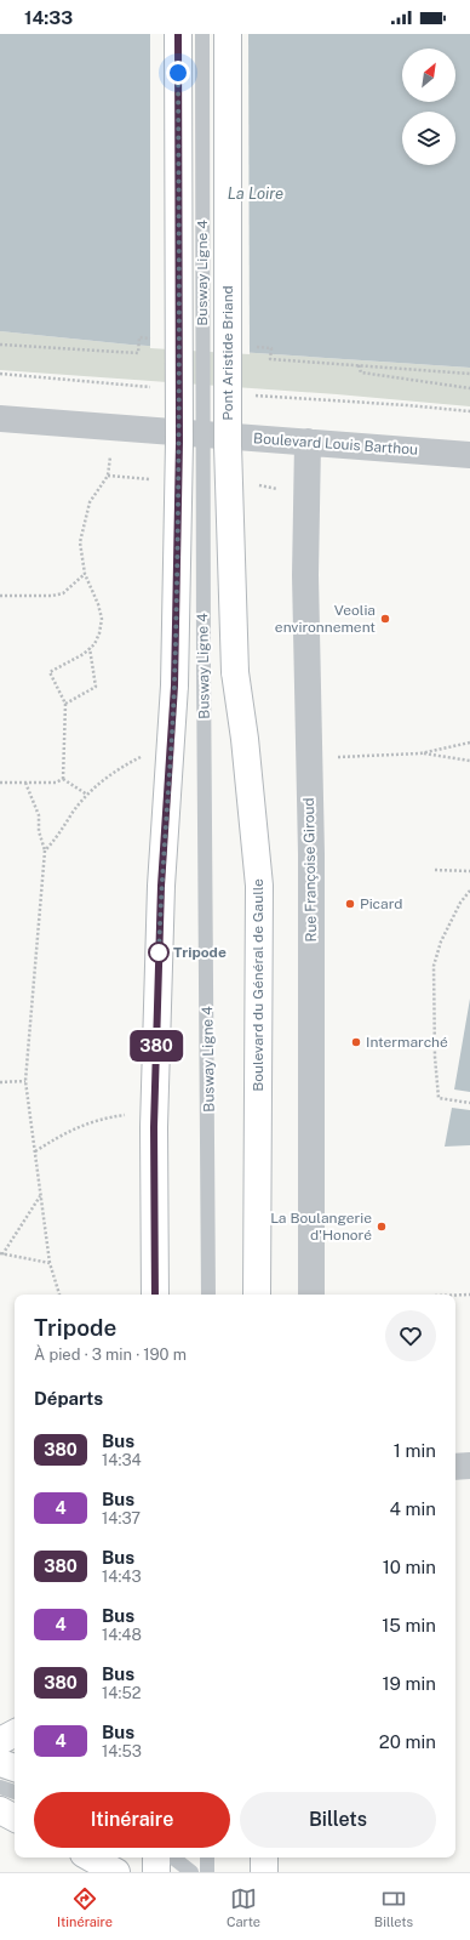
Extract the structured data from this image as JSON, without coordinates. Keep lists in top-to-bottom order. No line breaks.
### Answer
{"streets":{"main road":["Pont Aristide Briand","Boulevard du Général de Gaulle"],"street":["Boulevard Louis Barthou","Rue Françoise Giroud"],"lane":["Busway Ligne 4"]},"crossings":[["Pont Aristide Briand","Boulevard du Général de Gaulle"],["Boulevard Louis Barthou","Rue Françoise Giroud"]],"water":["La Loire"],"places":["Veolia environnement","Picard","Tripode","Intermarché","La Boulangerie d'Honoré"],"lines":["bus line 380"],"north":"top right","page":{"status":"14:33","on_map":"380","heading":[["Tripode","À pied · 3 min · 190 m"],"Départs"],"list":[{"mark":"380","name":"Bus","note":"14:34","value":"1 min"},{"mark":"4","name":"Bus","note":"14:37","value":"4 min"},{"mark":"380","name":"Bus","note":"14:43","value":"10 min"},{"mark":"4","name":"Bus","note":"14:48","value":"15 min"},{"mark":"380","name":"Bus","note":"14:52","value":"19 min"},{"mark":"4","name":"Bus","note":"14:53","value":"20 min"}],"buttons":["Itinéraire","Billets"],"tabs":["Itinéraire","Carte","Billets"]}}
